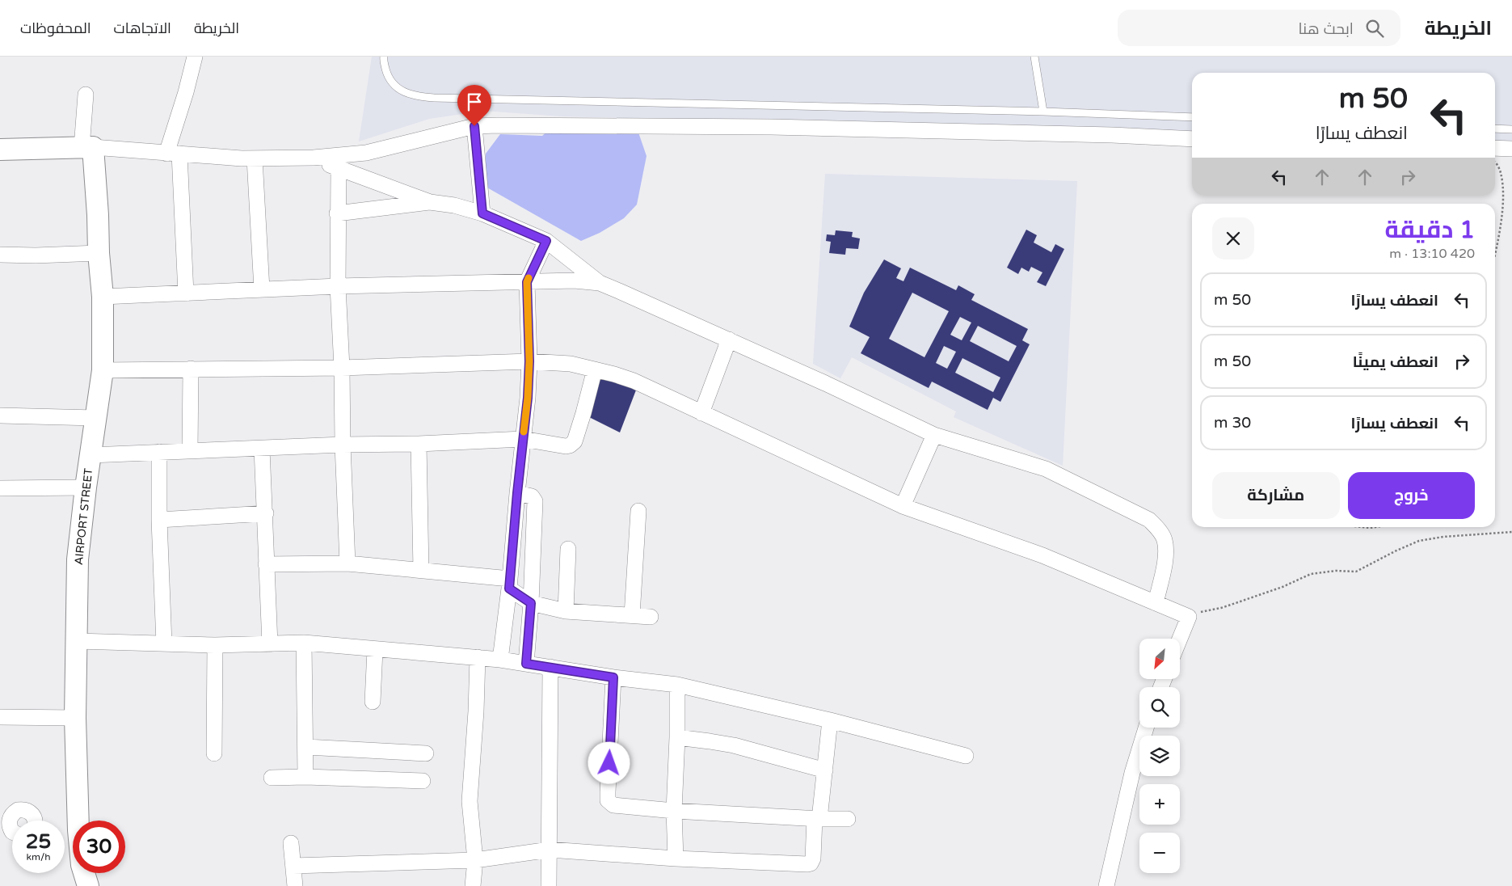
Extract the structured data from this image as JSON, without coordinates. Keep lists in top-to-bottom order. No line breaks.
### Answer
{"streets":{"street":["AIRPORT STREET"]},"north":"bottom left","page":{"header":"الخريطة","search":"ابحث هنا","nav":["الخريطة","الاتجاهات","المحفوظات"],"turn":["50 m","انعطف يسارًا"],"heading":["1 دقيقة","420 m · 13:10"],"list":[{"name":"انعطف يسارًا","value":"50 m"},{"name":"انعطف يمينًا","value":"50 m"},{"name":"انعطف يسارًا","value":"30 m"}],"buttons":["خروج","مشاركة"],"map_buttons":["+","−"],"speed":"25 km/h","limit":"30"}}
